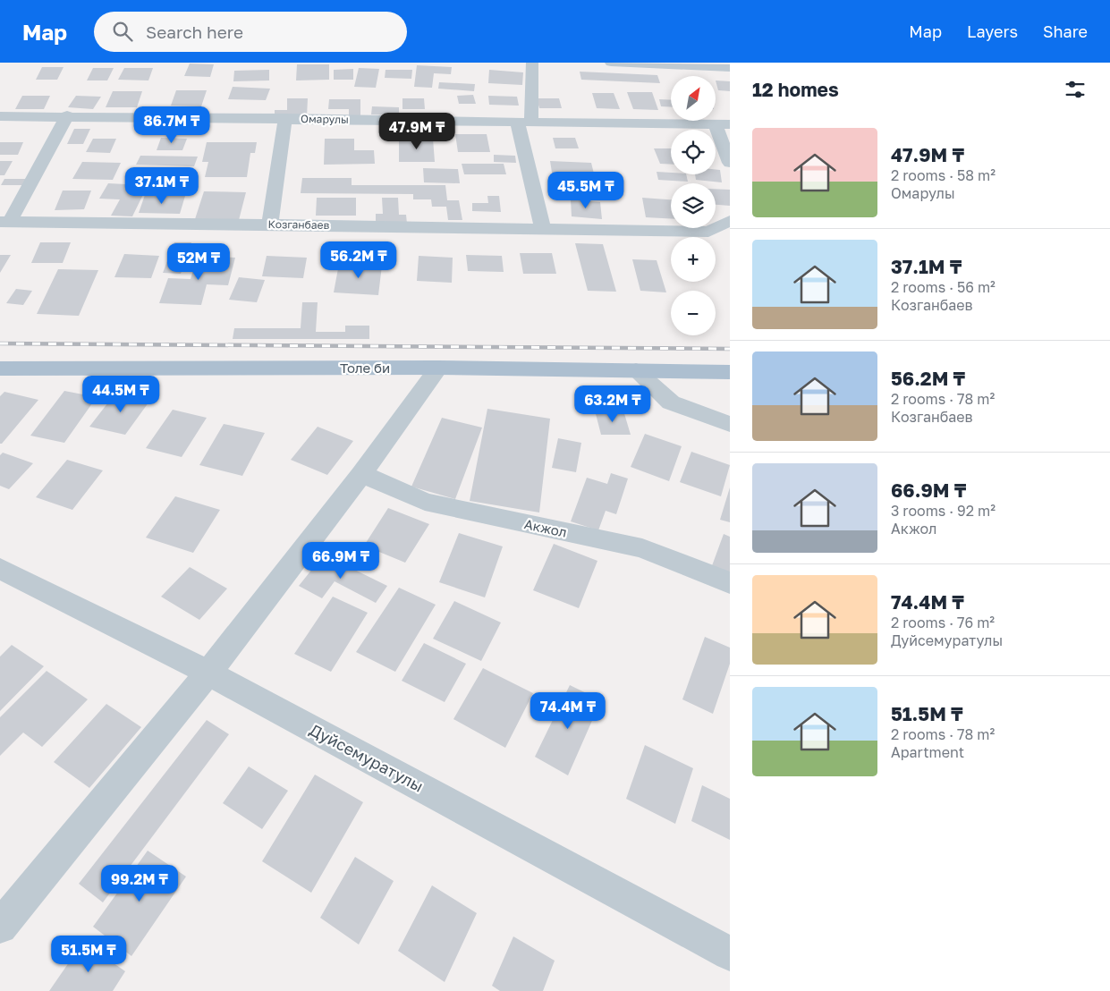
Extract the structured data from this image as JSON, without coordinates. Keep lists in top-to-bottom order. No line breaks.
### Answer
{"streets":{"main road":["Толе би"],"street":["Омарулы","Козганбаев","Акжол","Дуйсемуратулы"]},"north":"top right","page":{"header":"Map","search":"Search here","nav":["Map","Layers","Share"],"heading":"12 homes","map_buttons":["+","−"],"price":["86.7M ₸","47.9M ₸","37.1M ₸","45.5M ₸","56.2M ₸","52M ₸","44.5M ₸","63.2M ₸","66.9M ₸","74.4M ₸","99.2M ₸","51.5M ₸"],"list":[{"name":"47.9M ₸","note":"2 rooms · 58 m² · Омарулы"},{"name":"37.1M ₸","note":"2 rooms · 56 m² · Козганбаев"},{"name":"56.2M ₸","note":"2 rooms · 78 m² · Козганбаев"},{"name":"66.9M ₸","note":"3 rooms · 92 m² · Акжол"},{"name":"74.4M ₸","note":"2 rooms · 76 m² · Дуйсемуратулы"},{"name":"51.5M ₸","note":"2 rooms · 78 m² · Apartment"}]}}
